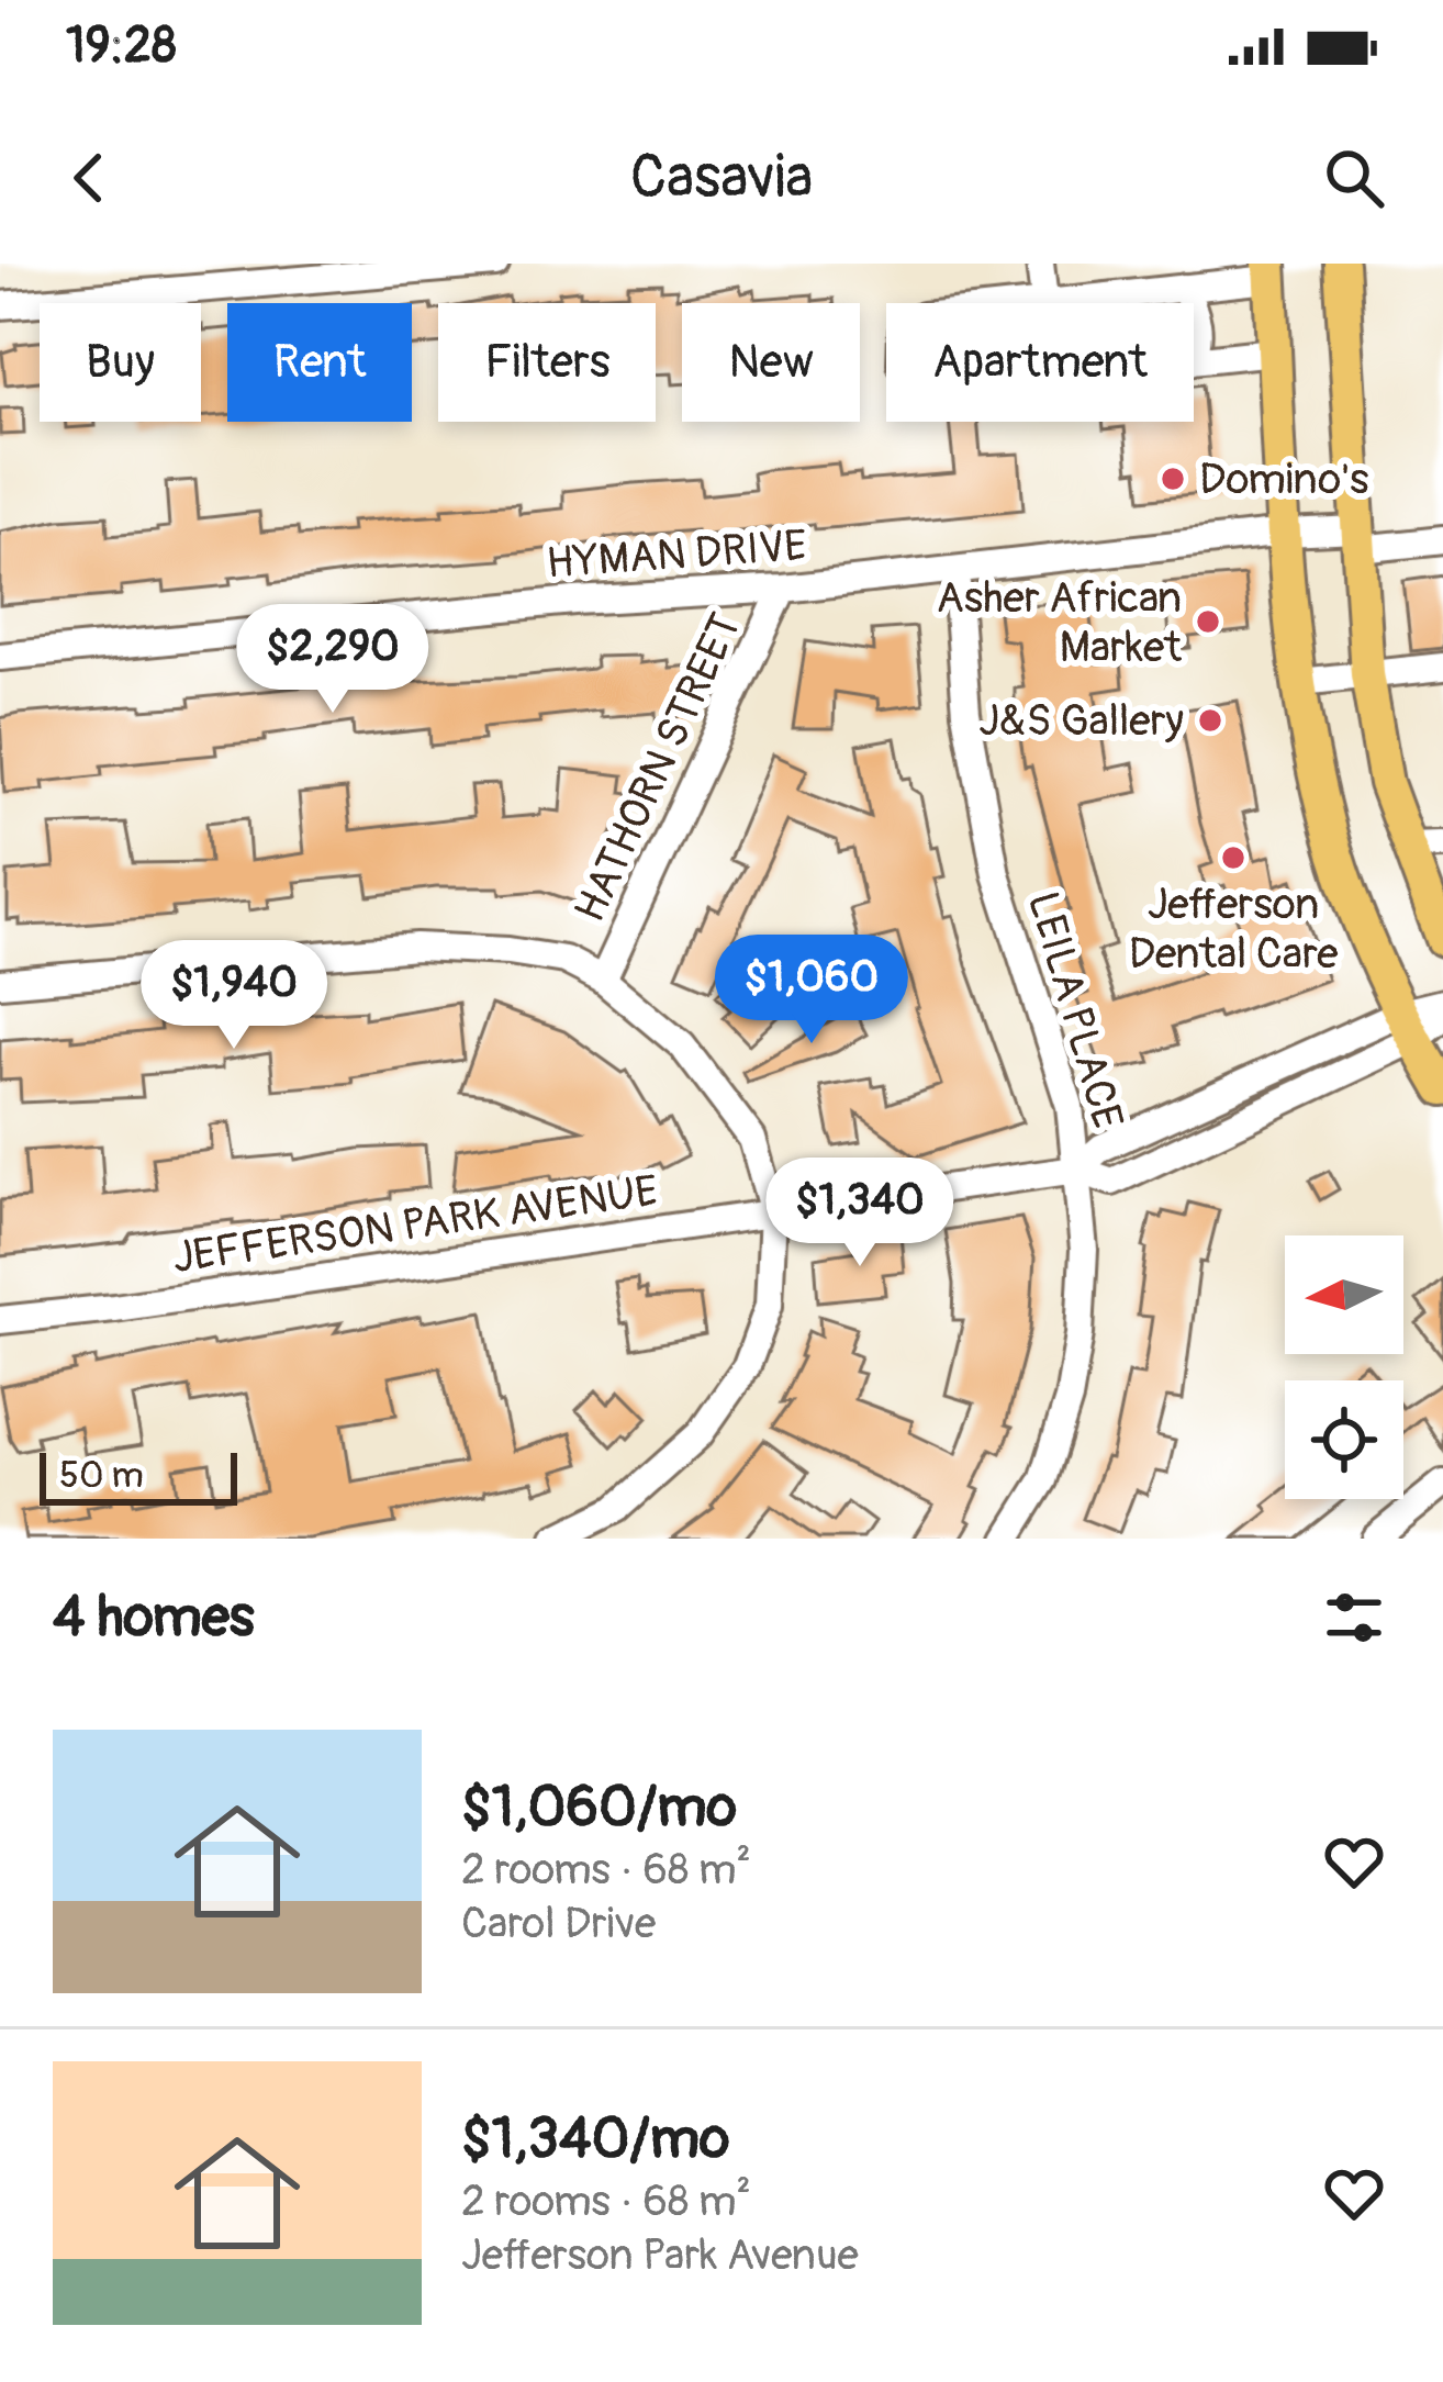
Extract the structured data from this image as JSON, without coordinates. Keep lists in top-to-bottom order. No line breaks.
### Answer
{"streets":{"street":["HYMAN DRIVE","HATHORN STREET","LEILA PLACE","JEFFERSON PARK AVENUE"]},"crossings":[["HYMAN DRIVE","HATHORN STREET"],["HYMAN DRIVE","LEILA PLACE"],["LEILA PLACE","JEFFERSON PARK AVENUE"]],"places":["Domino's","Asher African Market","J&S Gallery","Jefferson Dental Care"],"scale_bar":"50 m","north":"left","page":{"status":"19:28","header":"Casavia","chip":["Buy","Rent","Filters","New","Apartment"],"price":["$2,290","$1,060","$1,940","$1,340"],"scale":"50 m","heading":"4 homes","list":[{"name":"$1,060/mo","note":"2 rooms · 68 m² · Carol Drive"},{"name":"$1,340/mo","note":"2 rooms · 68 m² · Jefferson Park Avenue"}]}}
